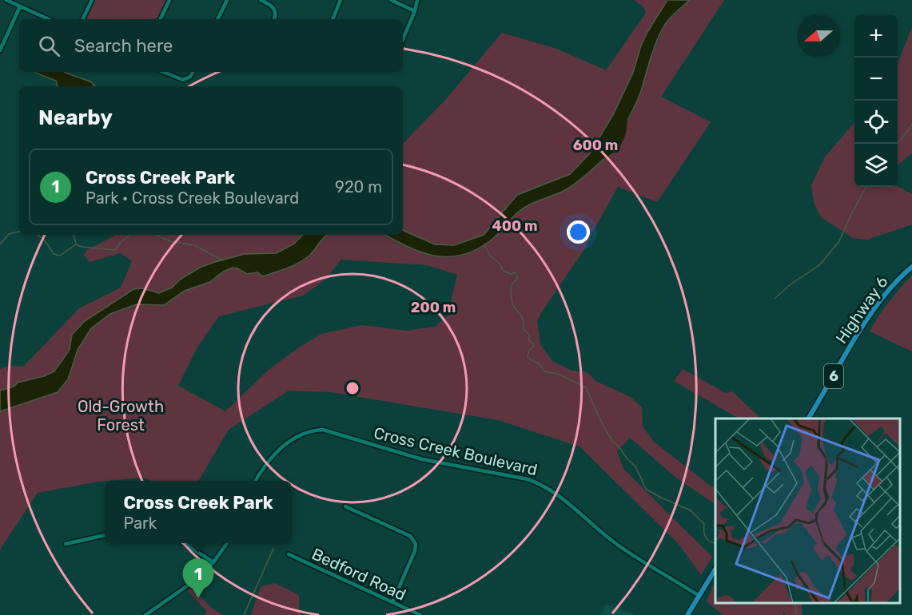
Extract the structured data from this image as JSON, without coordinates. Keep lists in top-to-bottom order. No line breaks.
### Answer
{"streets":{"main road":["Highway 6","6"],"street":["Cross Creek Boulevard","Bedford Road"]},"parks":["Old-Growth Forest"],"north":"left","page":{"map_buttons":["+","−"],"search":"Search here","heading":"Nearby","list":[{"mark":"1","name":"Cross Creek Park","note":"Park · Cross Creek Boulevard","value":"920 m"}],"popup":["Cross Creek Park","Park"],"pins":"1"},"rings":["600 m","400 m","200 m"]}
